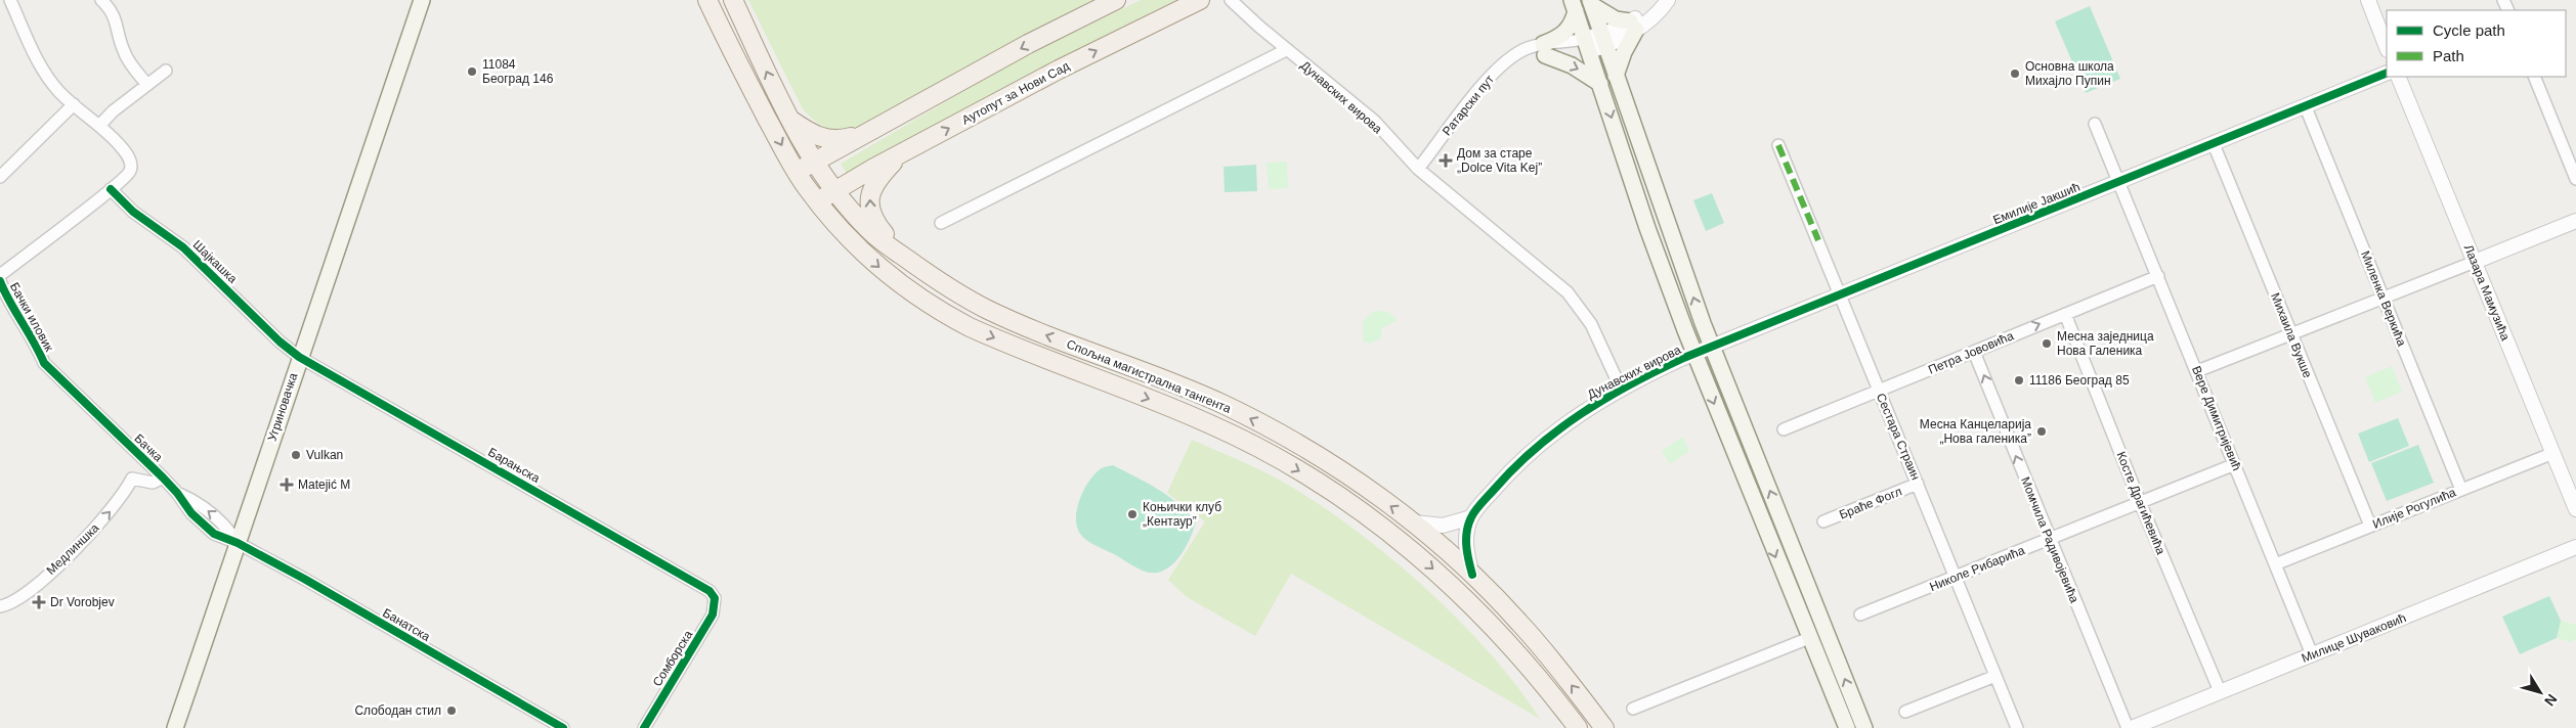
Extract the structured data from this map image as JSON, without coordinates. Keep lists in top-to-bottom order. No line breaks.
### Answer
{"streets":{"main road":["Аутопут за Нови Сад","Спољна магистрална тангента","Угриновачка"],"street":["Дунавских вирова","Ратарски пут","Емилије Јакшић","Шајкашка","Лазара Мамузића","Миленка Веркића","Бачки иловик","Михаила Вукше","Петра Јововића","Вере Димитријевић","Сестара Страин","Бачка","Барањска","Браће Фогл","Косте Драгићевића","Илије Рогулића","Момчила Радивојевића","Медлиншка","Николе Рибарића","Банатска","Милице Шуваковић","Сомборска"]},"crossings":[["Аутопут за Нови Сад","Спољна магистрална тангента"],["Дунавских вирова","Ратарски пут"],["Дунавских вирова","Емилије Јакшић"],["Дунавских вирова","Спољна магистрална тангента"],["Емилије Јакшић","Миленка Веркића"],["Емилије Јакшић","Михаила Вукше"],["Емилије Јакшић","Вере Димитријевић"],["Емилије Јакшић","Сестара Страин"],["Шајкашка","Угриновачка"],["Шајкашка","Барањска"],["Лазара Мамузића","Илије Рогулића"],["Миленка Веркића","Илије Рогулића"],["Бачки иловик","Бачка"],["Михаила Вукше","Илије Рогулића"],["Петра Јововића","Вере Димитријевић"],["Петра Јововића","Сестара Страин"],["Петра Јововића","Косте Драгићевића"],["Петра Јововића","Момчила Радивојевића"],["Угриновачка","Бачка"],["Угриновачка","Барањска"],["Угриновачка","Банатска"],["Вере Димитријевић","Илије Рогулића"],["Вере Димитријевић","Николе Рибарића"],["Вере Димитријевић","Милице Шуваковић"],["Сестара Страин","Браће Фогл"],["Сестара Страин","Николе Рибарића"],["Бачка","Медлиншка"],["Бачка","Банатска"],["Барањска","Сомборска"],["Косте Драгићевића","Николе Рибарића"],["Косте Драгићевића","Милице Шуваковић"],["Момчила Радивојевића","Николе Рибарића"]],"one_way":["Момчила Радивојевића","Медлиншка"],"places":{"other":["11084 Београд 146","Основна школа Михајло Пупин","Месна заједница Нова Галеника","11186 Београд 85","Месна Канцеларија „Нова галеника”","Vulkan","Коњички клуб „Кентаур”","Слободан стил"],"health":["Дом за старе „Dolce Vita Kej”","Matejić M","Dr Vorobjev"]},"legend":["Cycle path","Path"],"north":"bottom right"}
